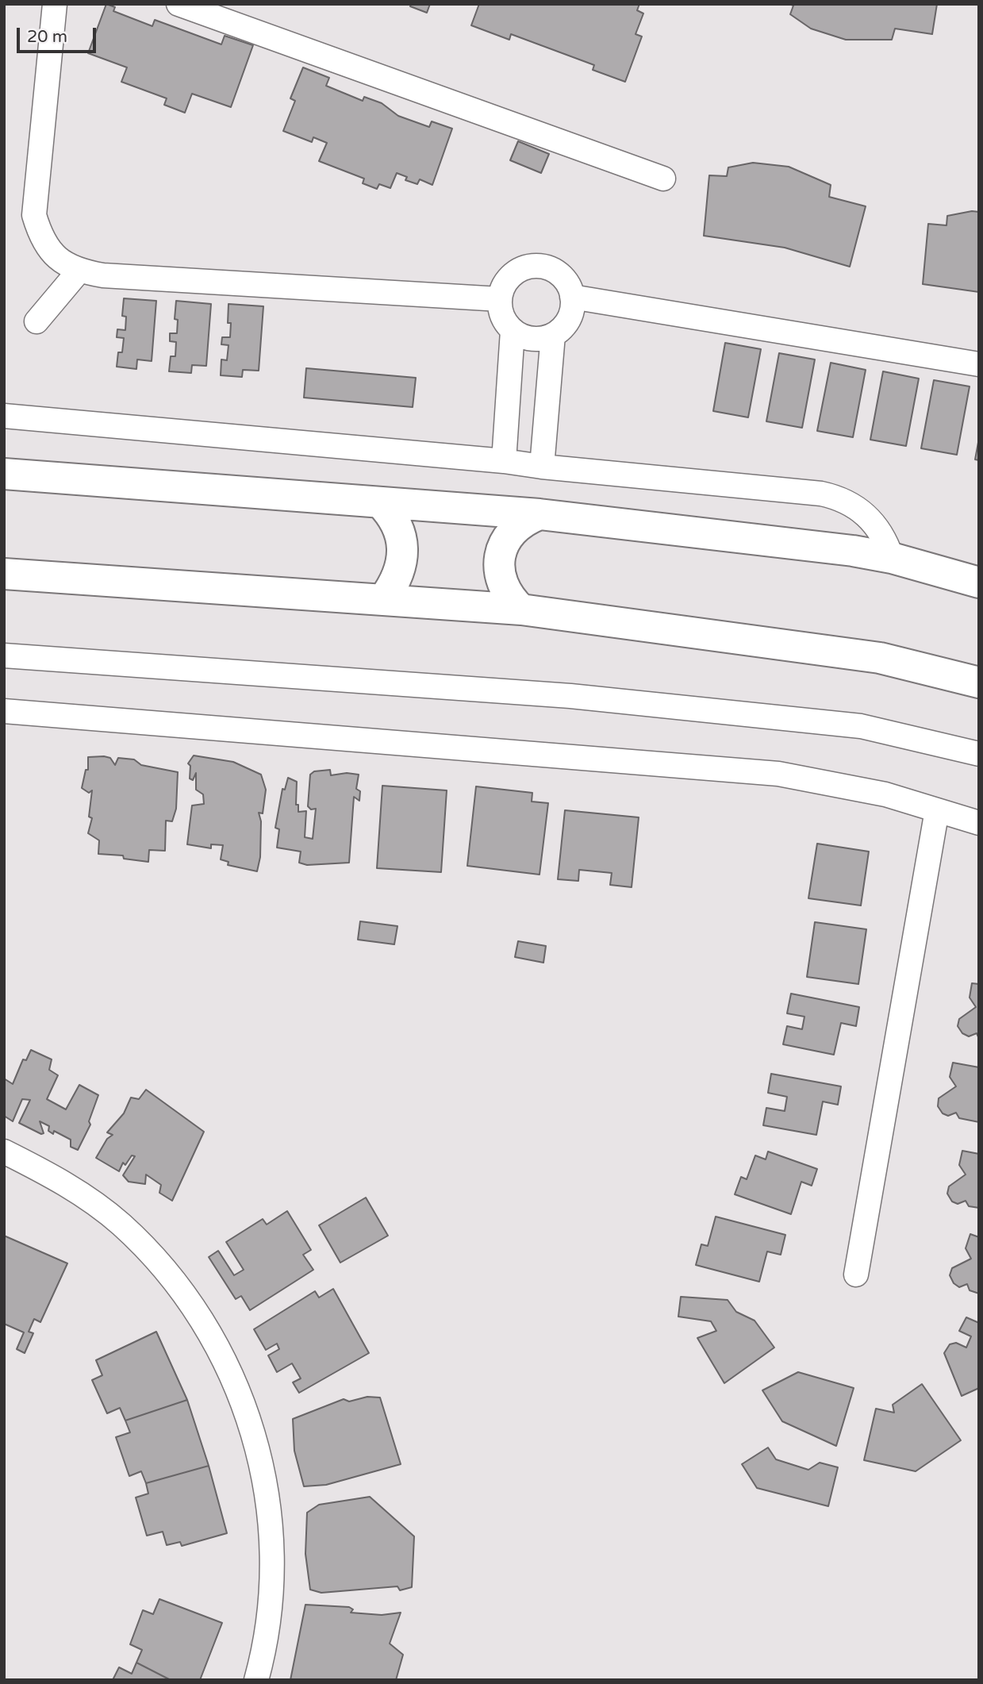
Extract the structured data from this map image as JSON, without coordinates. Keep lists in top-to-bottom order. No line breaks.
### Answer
{"scale_bar":"20 m"}
